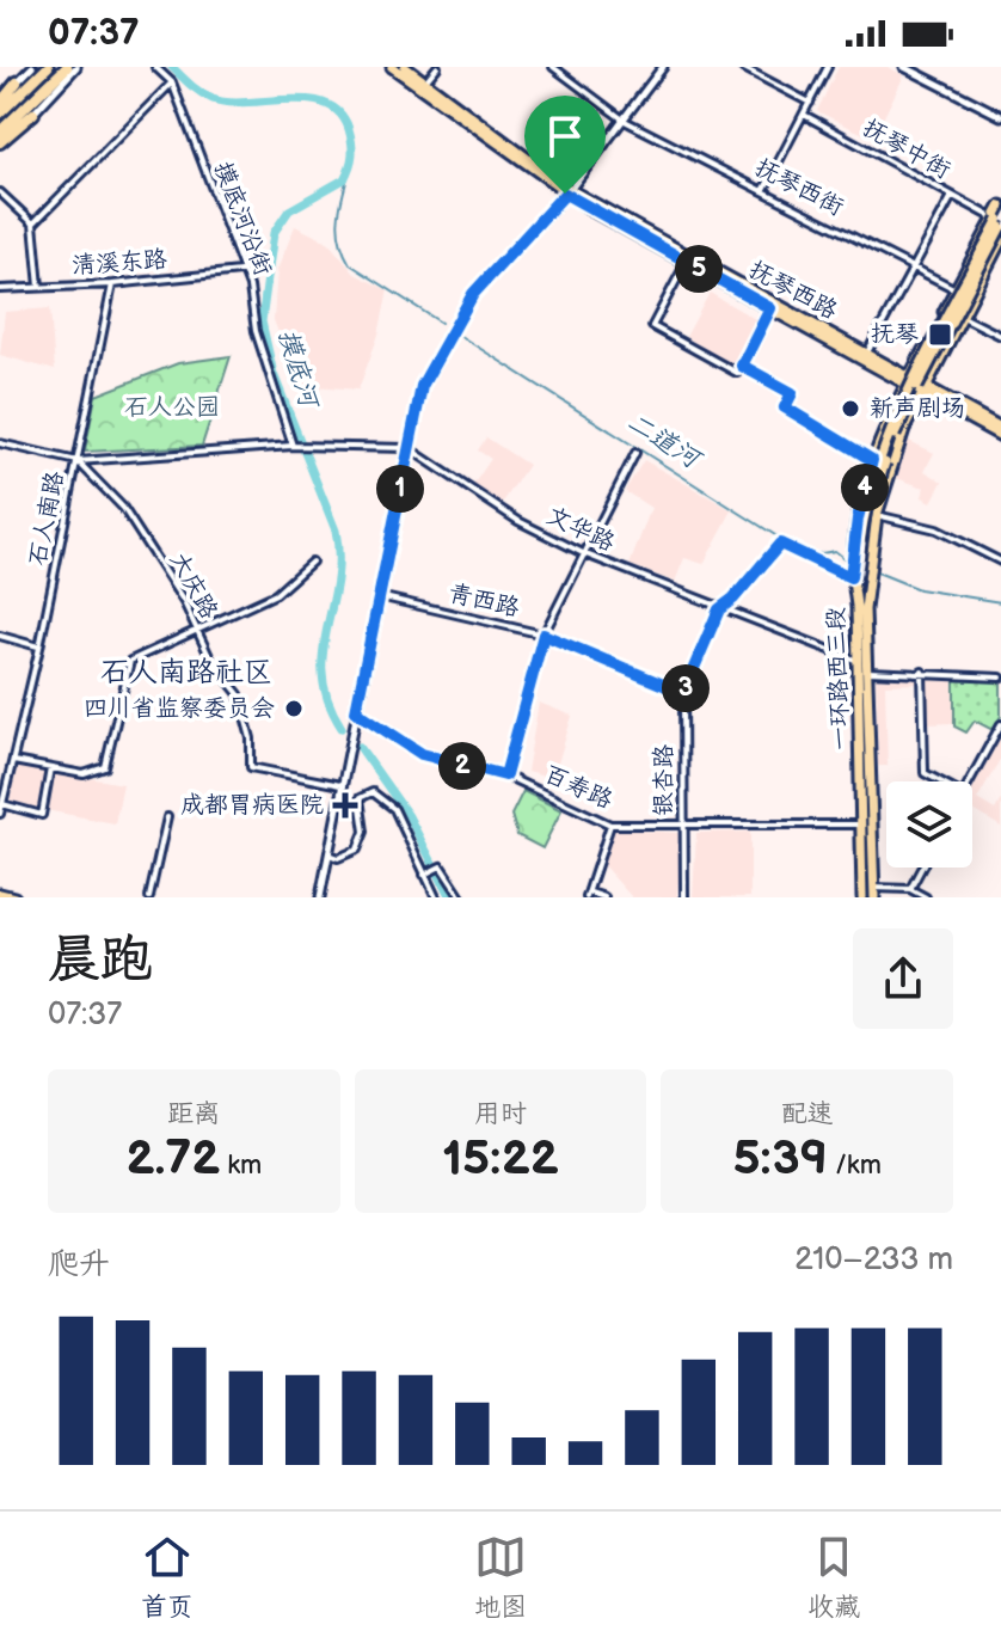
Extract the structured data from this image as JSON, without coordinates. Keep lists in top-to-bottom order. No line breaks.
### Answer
{"streets":{"main road":["抚琴西路","一环路西三段"],"street":["抚琴中街","抚琴西街","摸底河沿街","清溪东路","石人南路","文华路","大庆路","青西路","银杏路","百寿路"]},"crossings":[["抚琴中街","一环路西三段"],["抚琴西街","一环路西三段"],["摸底河沿街","清溪东路"],["清溪东路","石人南路"],["抚琴西路","一环路西三段"],["石人南路","大庆路"],["文华路","一环路西三段"],["文华路","银杏路"],["青西路","银杏路"],["一环路西三段","银杏路"],["一环路西三段","百寿路"],["银杏路","百寿路"]],"districts":["石人南路社区"],"water":["摸底河","二道河"],"parks":["石人公园"],"places":{"transit":["抚琴"],"other":["新声剧场","四川省监察委员会"],"health":["成都胃病医院"]},"page":{"status":"07:37","pins":["5","4","1","3","2"],"heading":["晨跑","07:37"],"stats":[["距离","2.72 km"],["用时","15:22"],["配速","5:39 /km"]],"chart":["爬升","210–233 m"],"tabs":["首页","地图","收藏"]}}
